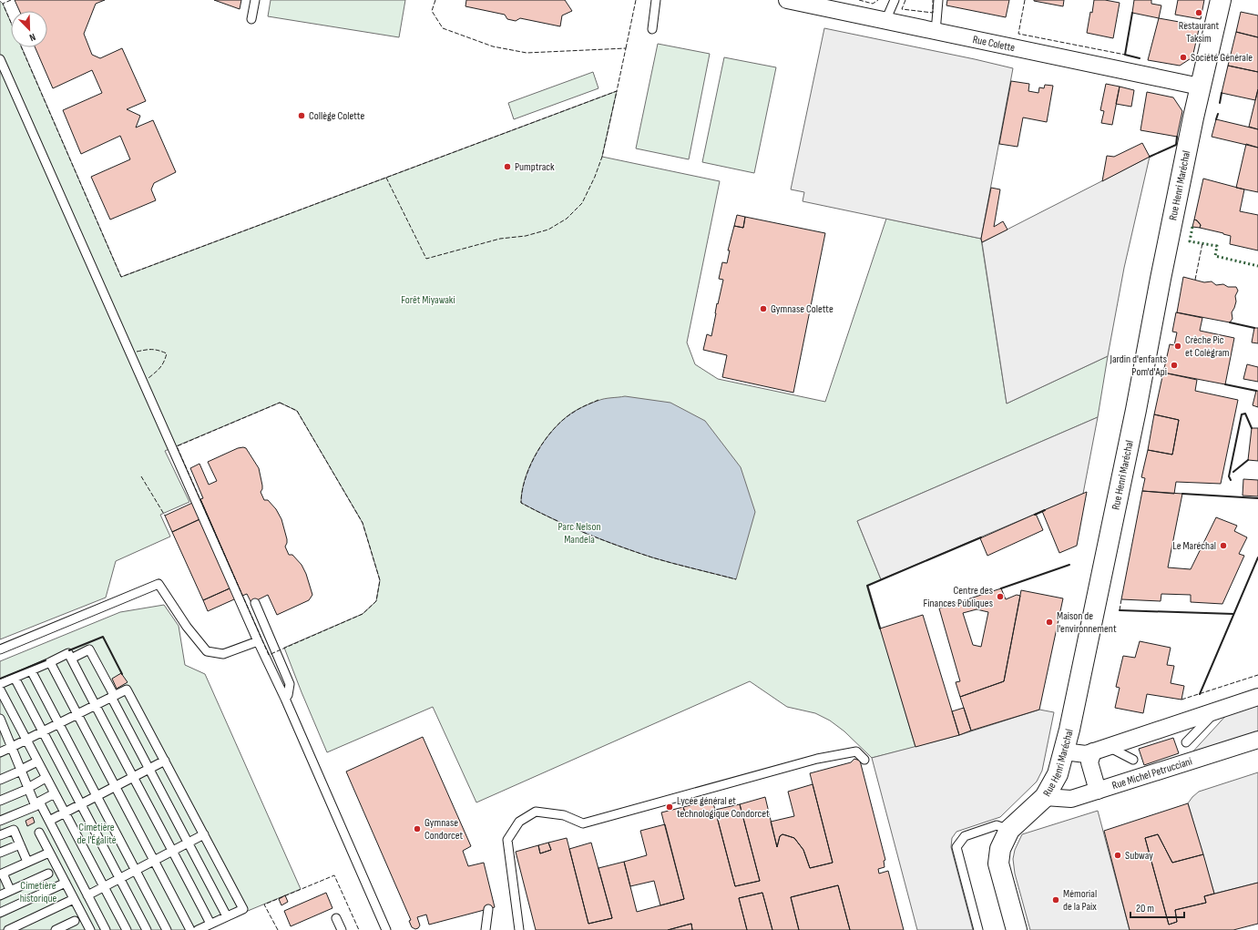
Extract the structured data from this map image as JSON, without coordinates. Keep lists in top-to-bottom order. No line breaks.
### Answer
{"streets":{"street":["Rue Colette","Rue Henri Maréchal","Rue Michel Petrucciani"]},"crossings":[["Rue Colette","Rue Henri Maréchal"],["Rue Henri Maréchal","Rue Michel Petrucciani"]],"parks":["Forêt Miyawaki","Parc Nelson Mandela","Cimetière de l'Égalité","Cimetière historique"],"places":["Restaurant Taksim","Société Générale","Collège Colette","Pumptrack","Gymnase Colette","Crèche Pic et Colégram","Jardin d'enfants Pom'd'Api","Le Maréchal","Centre des Finances Publiques","Maison de l'environnement","Lycée général et technologique Condorcet","Gymnase Condorcet","Subway","Mémorial de la Paix"],"scale_bar":"20 m","north":"bottom right"}
